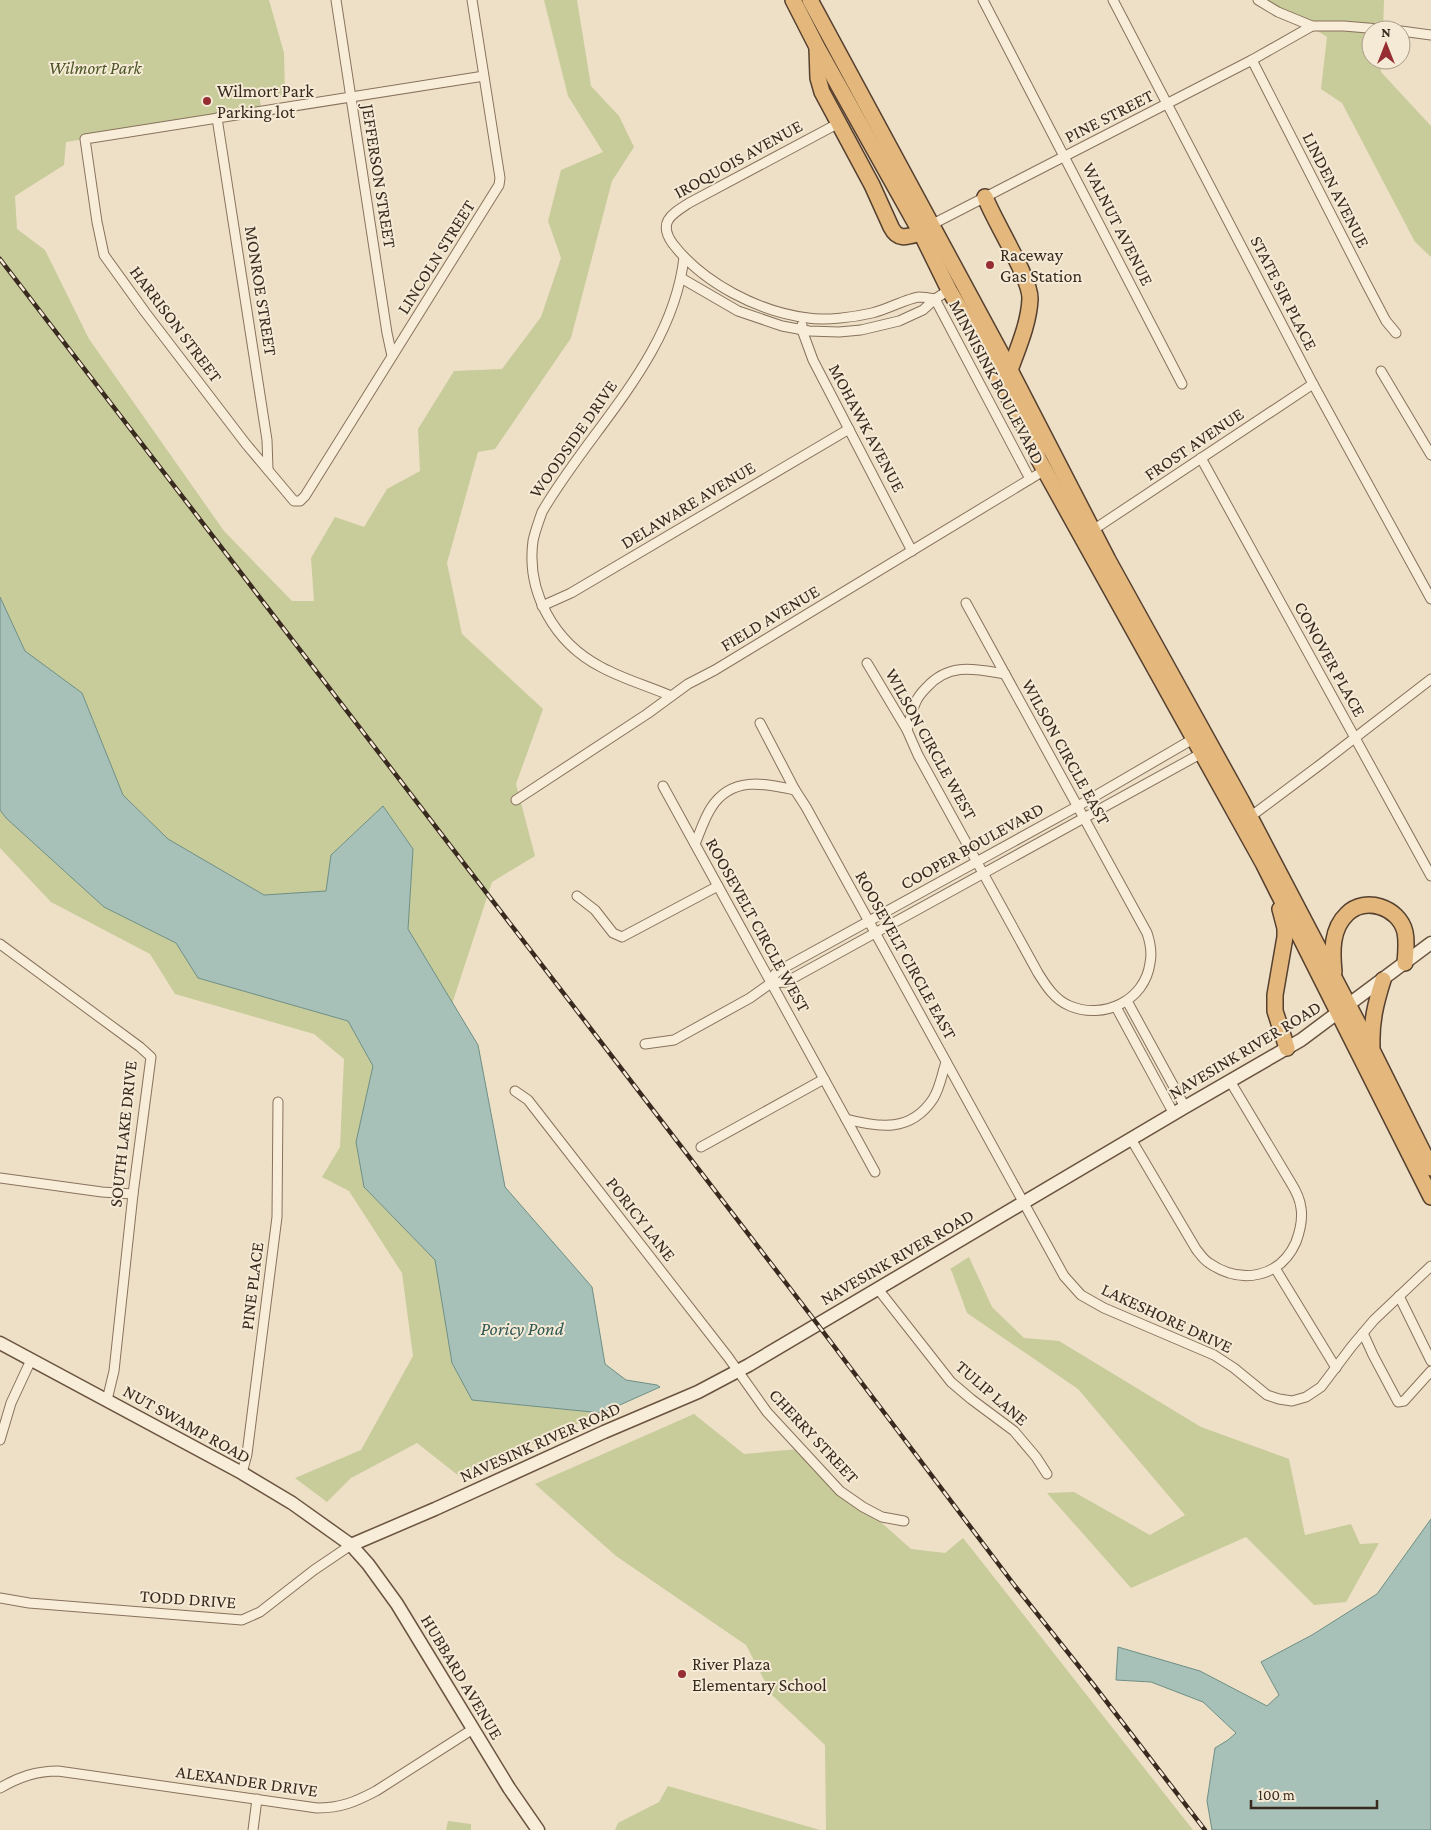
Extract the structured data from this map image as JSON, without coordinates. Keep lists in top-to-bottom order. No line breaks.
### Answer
{"streets":{"main road":["NAVESINK RIVER ROAD","NUT SWAMP ROAD","HUBBARD AVENUE"],"street":["PINE STREET","IROQUOIS AVENUE","JEFFERSON STREET","LINDEN AVENUE","WALNUT AVENUE","LINCOLN STREET","MONROE STREET","STATE SIR PLACE","HARRISON STREET","MINNISINK BOULEVARD","MOHAWK AVENUE","WOODSIDE DRIVE","FROST AVENUE","DELAWARE AVENUE","FIELD AVENUE","CONOVER PLACE","WILSON CIRCLE WEST","WILSON CIRCLE EAST","COOPER BOULEVARD","ROOSEVELT CIRCLE WEST","ROOSEVELT CIRCLE EAST","SOUTH LAKE DRIVE","PORICY LANE","PINE PLACE","LAKESHORE DRIVE","TULIP LANE","CHERRY STREET","TODD DRIVE","ALEXANDER DRIVE"]},"crossings":[["PINE STREET","LINDEN AVENUE"],["PINE STREET","WALNUT AVENUE"],["PINE STREET","STATE SIR PLACE"],["IROQUOIS AVENUE","WOODSIDE DRIVE"],["JEFFERSON STREET","LINCOLN STREET"],["LINCOLN STREET","HARRISON STREET"],["MONROE STREET","HARRISON STREET"],["STATE SIR PLACE","FROST AVENUE"],["MINNISINK BOULEVARD","FIELD AVENUE"],["MOHAWK AVENUE","DELAWARE AVENUE"],["MOHAWK AVENUE","FIELD AVENUE"],["WOODSIDE DRIVE","DELAWARE AVENUE"],["WOODSIDE DRIVE","FIELD AVENUE"],["FROST AVENUE","CONOVER PLACE"],["WILSON CIRCLE WEST","WILSON CIRCLE EAST"],["WILSON CIRCLE WEST","COOPER BOULEVARD"],["WILSON CIRCLE EAST","COOPER BOULEVARD"],["COOPER BOULEVARD","ROOSEVELT CIRCLE WEST"],["COOPER BOULEVARD","ROOSEVELT CIRCLE EAST"],["ROOSEVELT CIRCLE EAST","NAVESINK RIVER ROAD"],["ROOSEVELT CIRCLE EAST","LAKESHORE DRIVE"],["NAVESINK RIVER ROAD","PORICY LANE"],["NAVESINK RIVER ROAD","LAKESHORE DRIVE"],["NAVESINK RIVER ROAD","TULIP LANE"],["NAVESINK RIVER ROAD","NUT SWAMP ROAD"],["NAVESINK RIVER ROAD","CHERRY STREET"],["NAVESINK RIVER ROAD","TODD DRIVE"],["NAVESINK RIVER ROAD","HUBBARD AVENUE"],["SOUTH LAKE DRIVE","NUT SWAMP ROAD"],["PORICY LANE","CHERRY STREET"],["PINE PLACE","NUT SWAMP ROAD"],["NUT SWAMP ROAD","TODD DRIVE"],["NUT SWAMP ROAD","HUBBARD AVENUE"],["TODD DRIVE","HUBBARD AVENUE"],["HUBBARD AVENUE","ALEXANDER DRIVE"]],"water":["Poricy Pond"],"parks":["Wilmort Park"],"places":["Wilmort Park Parking lot","Raceway Gas Station","River Plaza Elementary School"],"scale_bar":"100 m","north":"top"}
